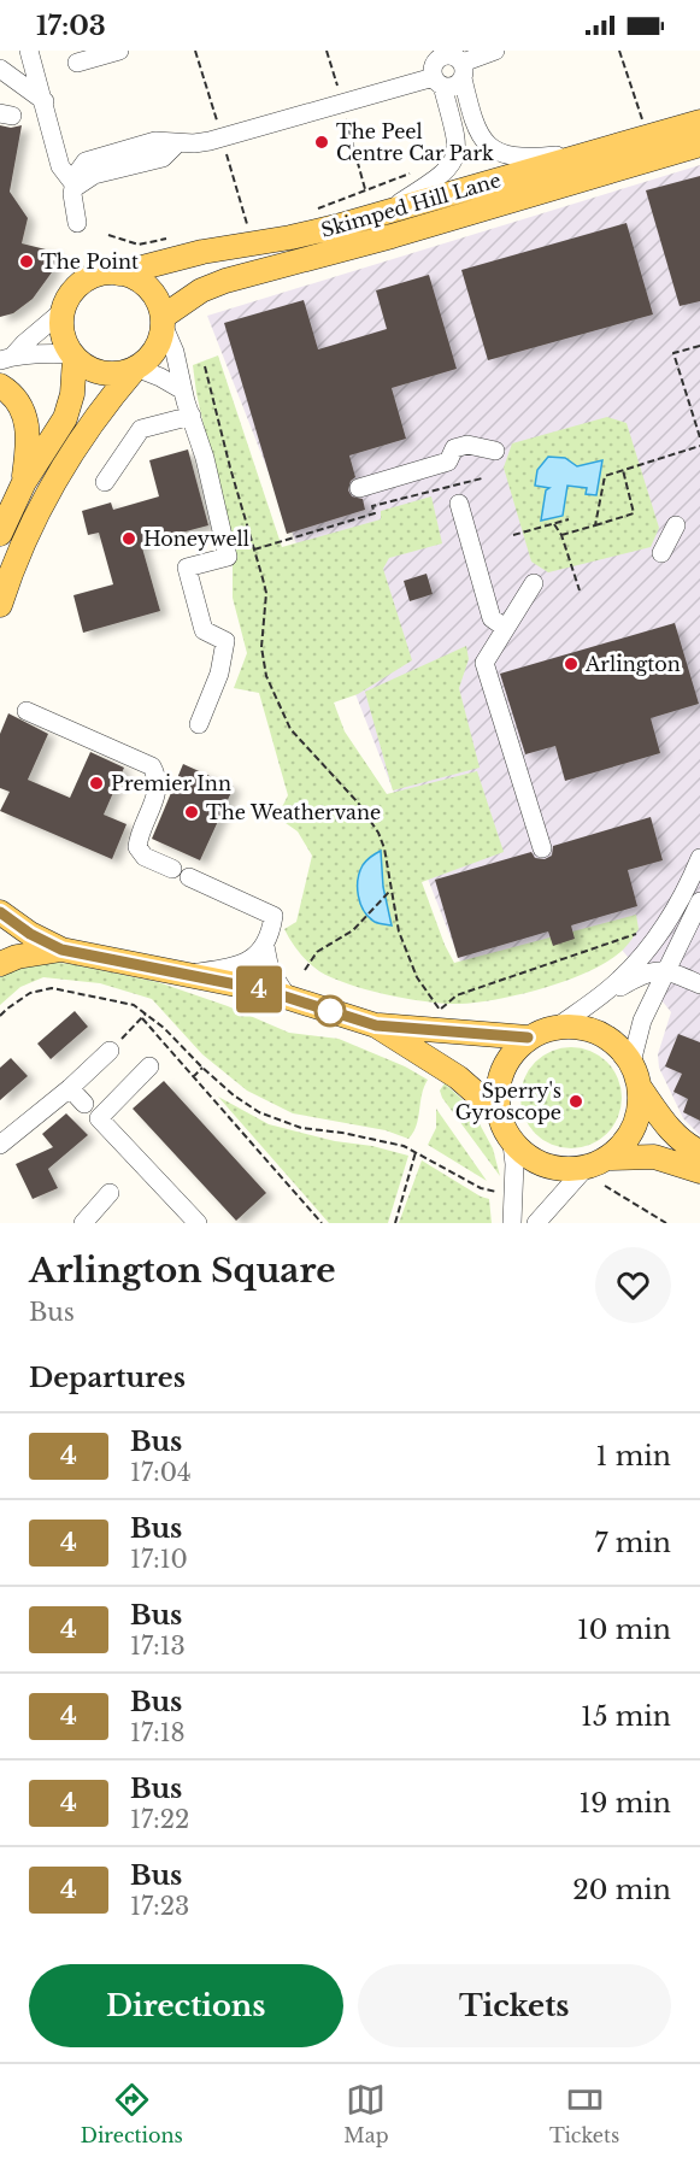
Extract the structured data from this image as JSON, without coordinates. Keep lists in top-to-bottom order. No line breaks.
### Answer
{"streets":{"main road":["Skimped Hill Lane"]},"places":["The Peel Centre Car Park","The Point","Honeywell","Arlington","Premier Inn","The Weathervane","Sperry's Gyroscope"],"lines":["bus line 4"],"page":{"status":"17:03","on_map":"4","heading":[["Arlington Square","Bus"],"Departures"],"list":[{"mark":"4","name":"Bus","note":"17:04","value":"1 min"},{"mark":"4","name":"Bus","note":"17:10","value":"7 min"},{"mark":"4","name":"Bus","note":"17:13","value":"10 min"},{"mark":"4","name":"Bus","note":"17:18","value":"15 min"},{"mark":"4","name":"Bus","note":"17:22","value":"19 min"},{"mark":"4","name":"Bus","note":"17:23","value":"20 min"}],"buttons":["Directions","Tickets"],"tabs":["Directions","Map","Tickets"]}}
